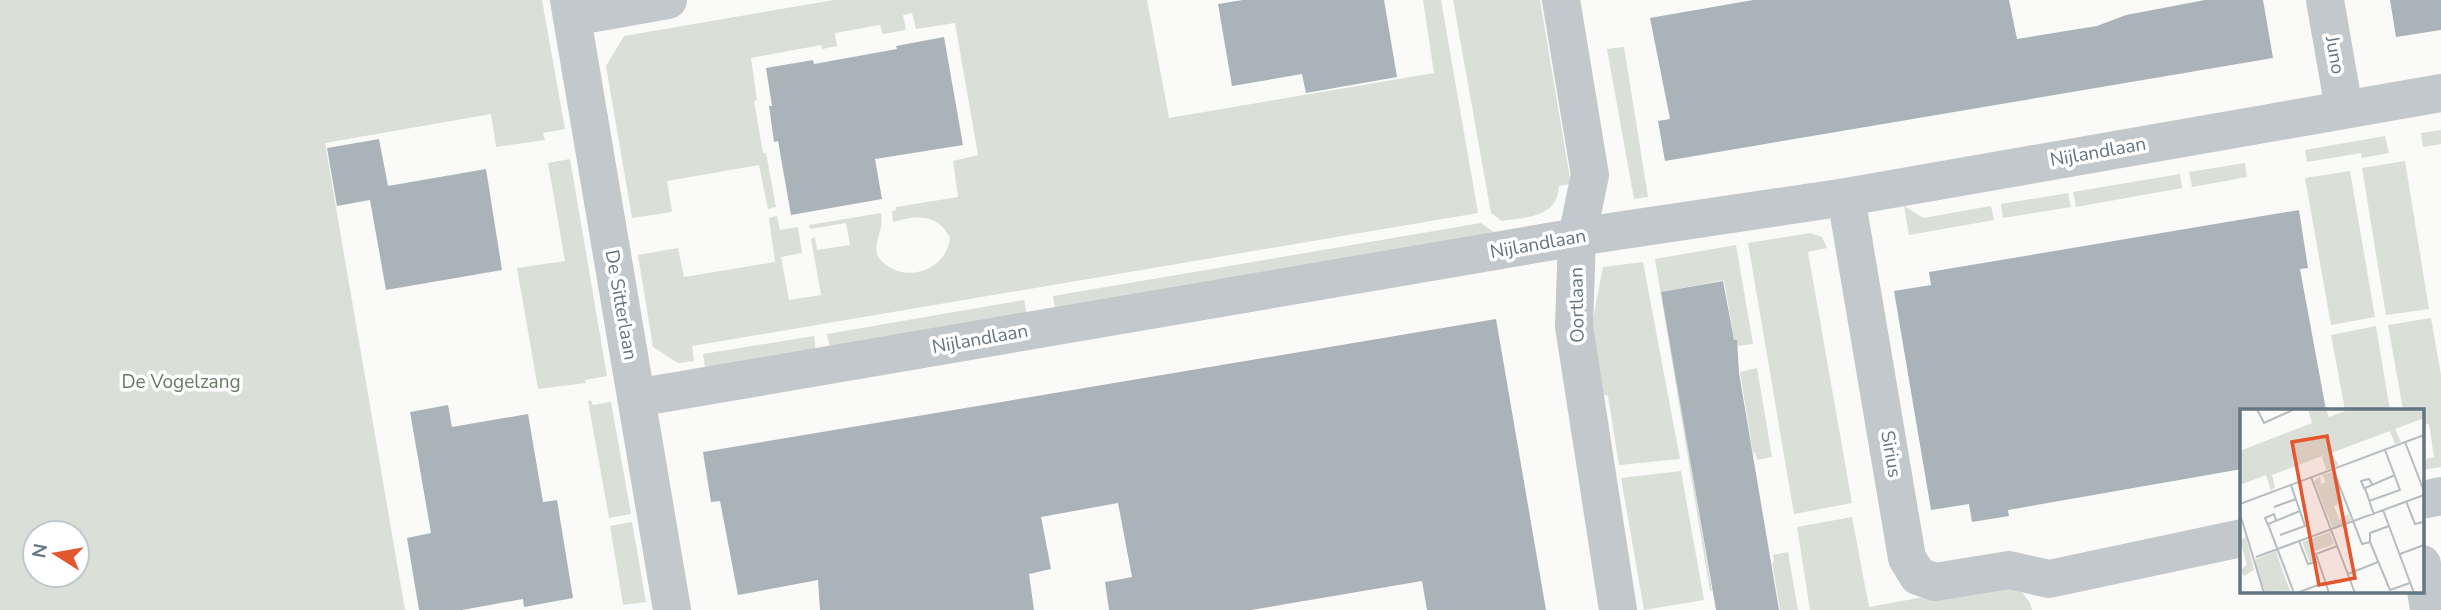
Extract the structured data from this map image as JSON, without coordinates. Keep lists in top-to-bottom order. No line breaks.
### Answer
{"streets":{"street":["Juno","Nijlandlaan","De Sitterlaan","Oortlaan","Sirius"]},"crossings":[["Juno","Nijlandlaan"],["Nijlandlaan","De Sitterlaan"],["Nijlandlaan","Oortlaan"],["Nijlandlaan","Sirius"]],"parks":["De Vogelzang"],"north":"left"}
